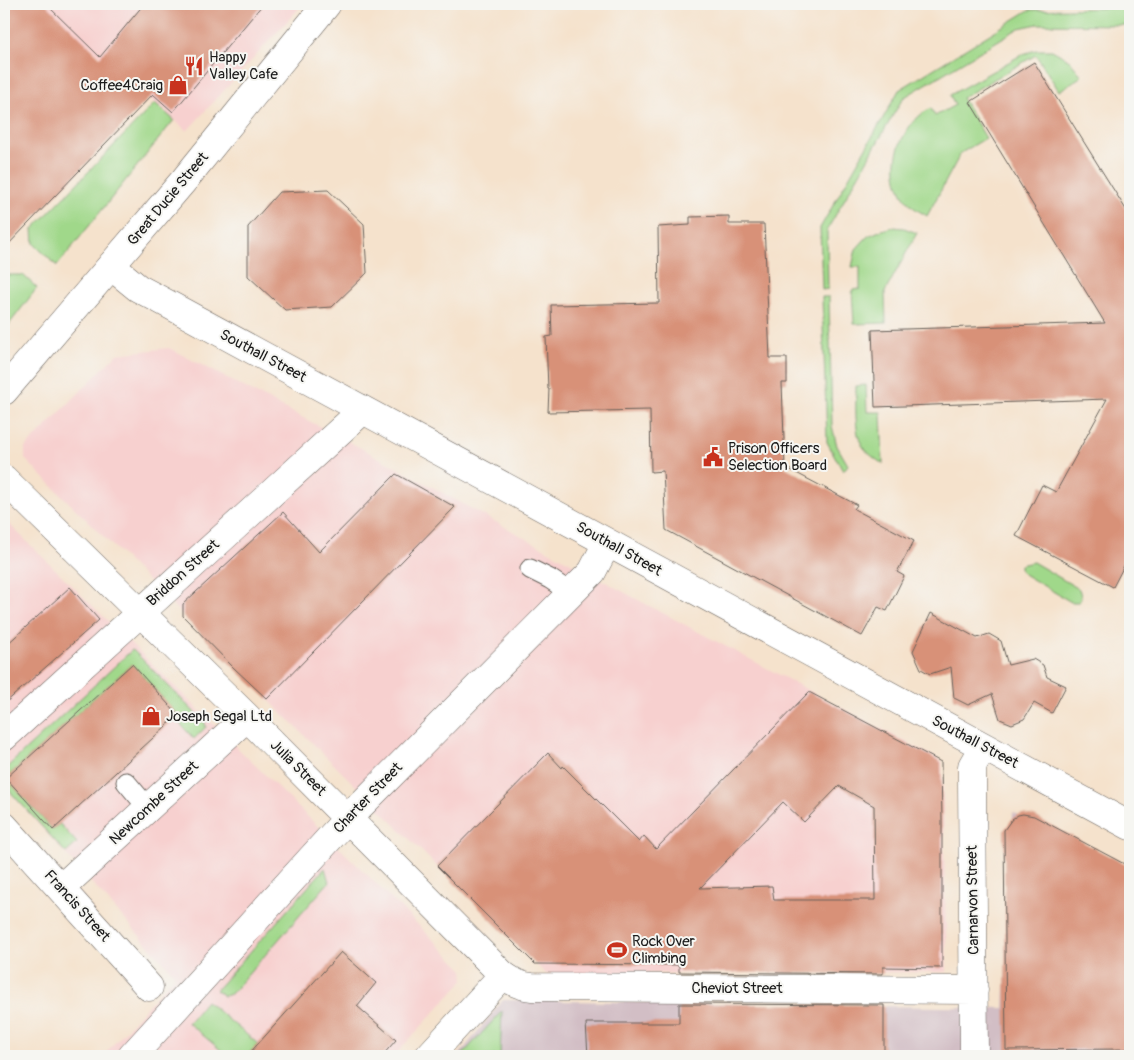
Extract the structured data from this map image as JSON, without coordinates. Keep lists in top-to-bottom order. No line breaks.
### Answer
{"streets":{"main road":["Great Ducie Street","Southall Street","Briddon Street","Julia Street","Charter Street","Newcombe Street","Carnarvon Street","Francis Street","Cheviot Street"]},"crossings":[["Great Ducie Street","Southall Street"],["Southall Street","Briddon Street"],["Southall Street","Charter Street"],["Southall Street","Carnarvon Street"],["Briddon Street","Julia Street"],["Julia Street","Charter Street"],["Julia Street","Newcombe Street"],["Julia Street","Cheviot Street"],["Newcombe Street","Francis Street"],["Carnarvon Street","Cheviot Street"]],"places":{"restaurant":["Happy Valley Cafe"],"shop":["Coffee4Craig","Joseph Segal Ltd"],"public building":["Prison Officers Selection Board"],"sports":["Rock Over Climbing"]}}
